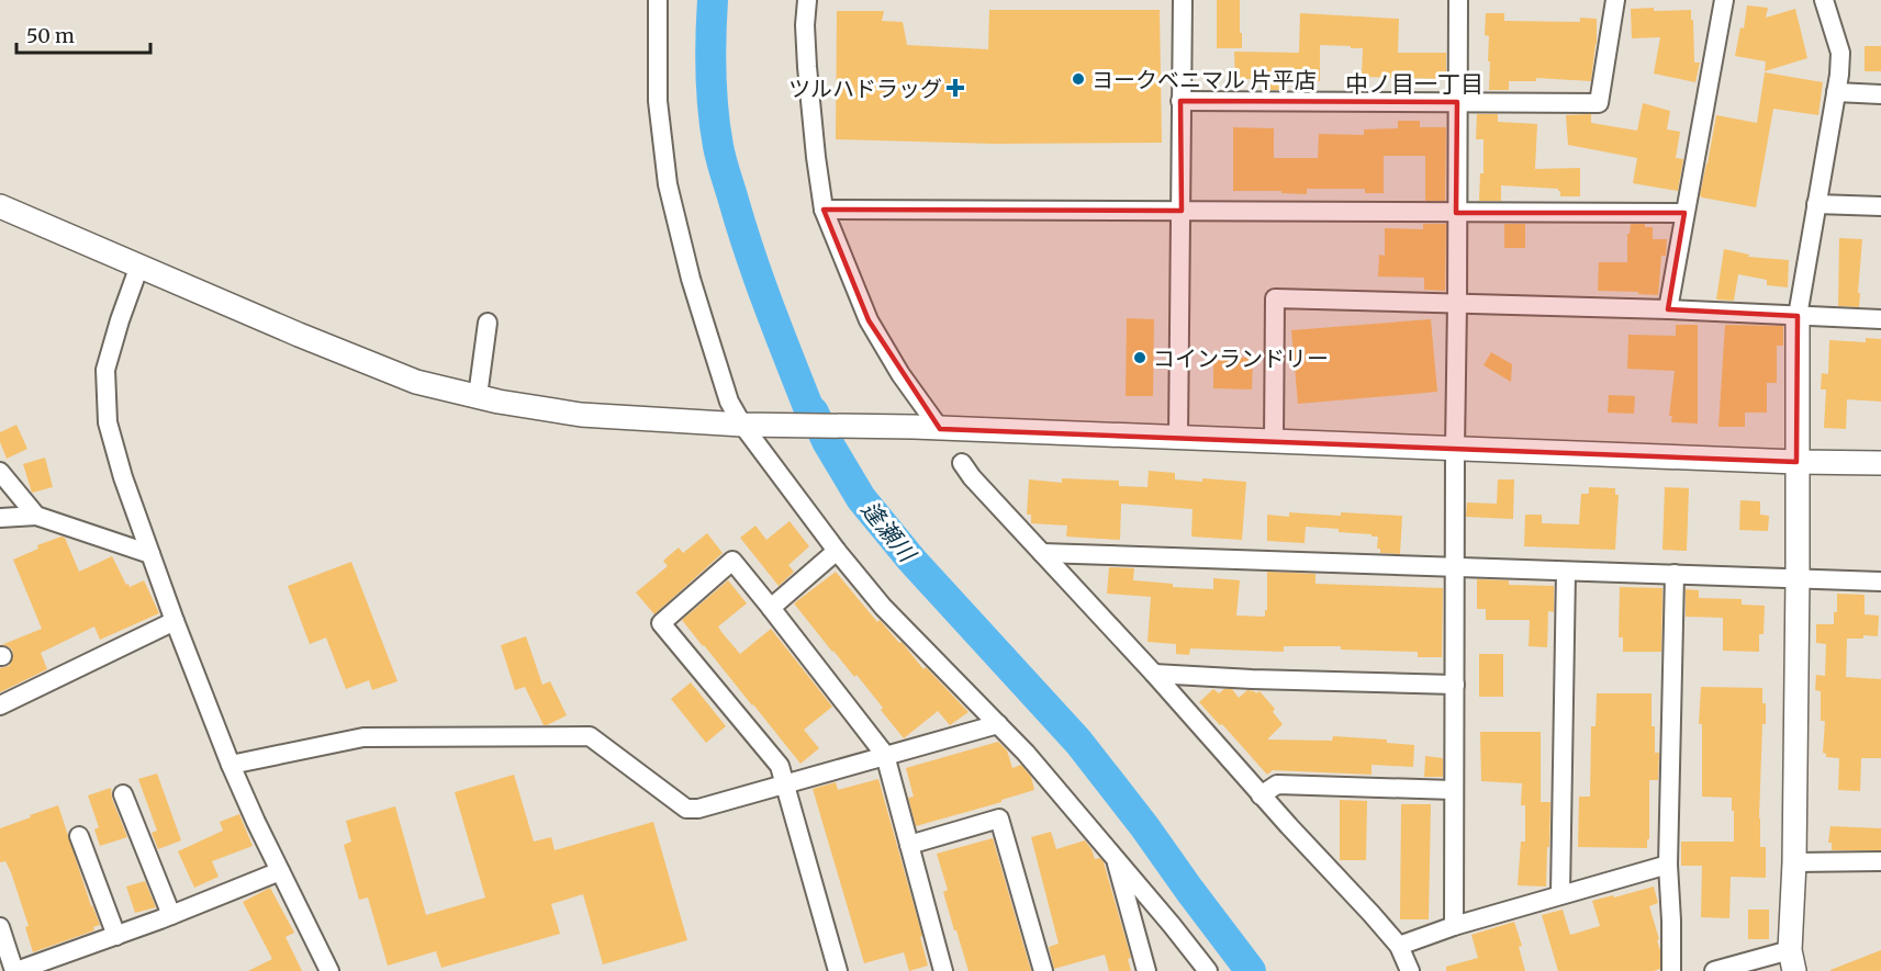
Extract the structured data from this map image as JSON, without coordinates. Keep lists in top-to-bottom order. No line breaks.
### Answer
{"districts":["中ノ目一丁目"],"water":["逢瀬川"],"places":{"other":["ヨークベニマル 片平店","コインランドリー"],"health":["ツルハドラッグ"]},"scale_bar":"50 m"}
